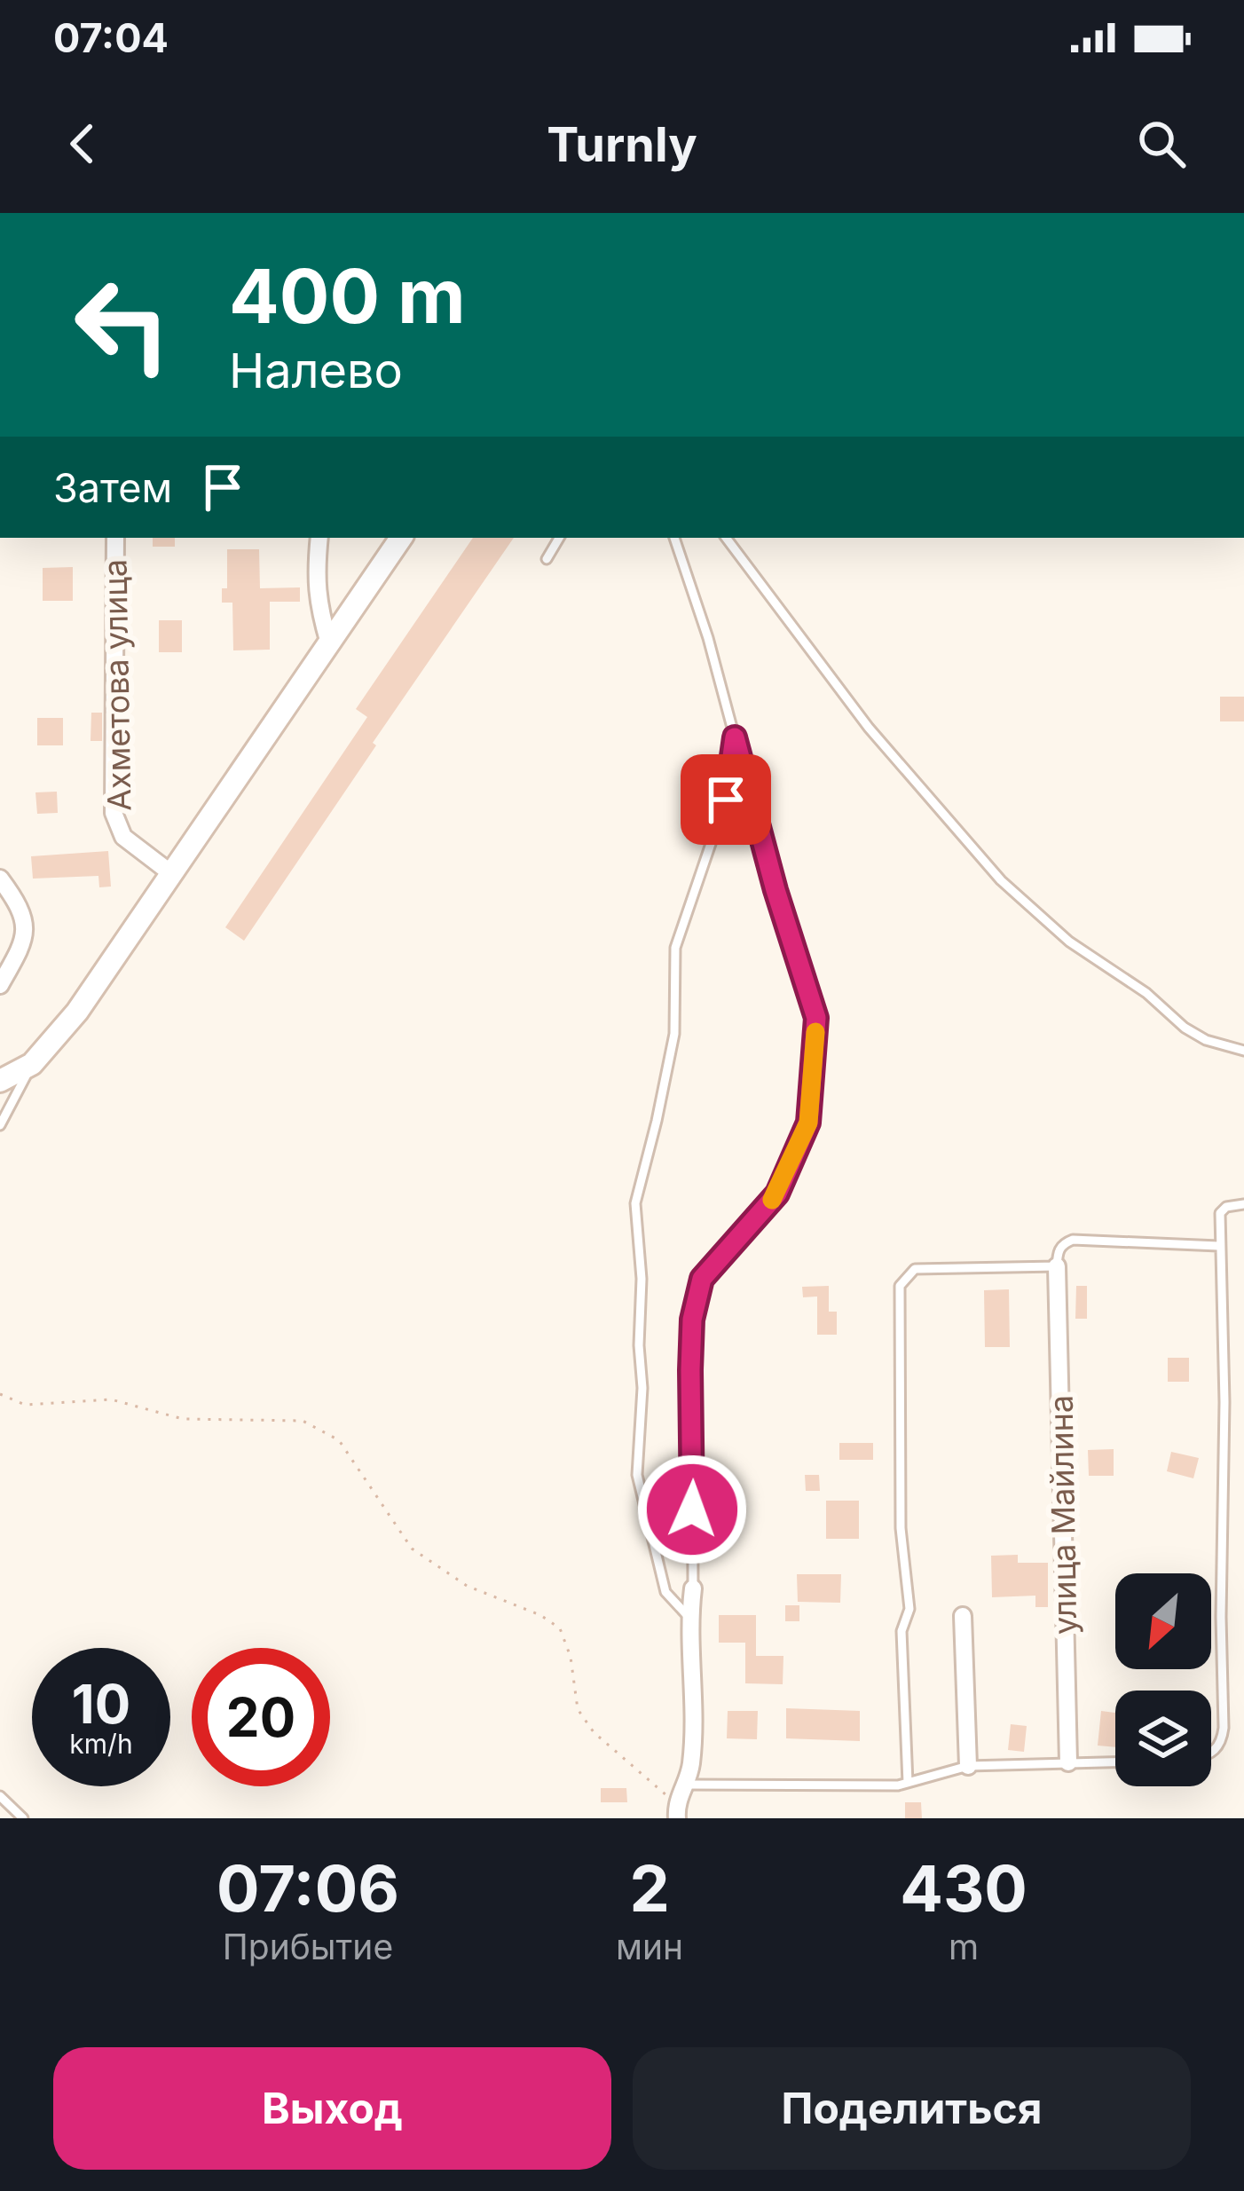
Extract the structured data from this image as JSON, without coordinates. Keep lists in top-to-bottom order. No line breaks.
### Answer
{"streets":{"street":["Ахметова улица","улица Майлина"]},"north":"bottom left","page":{"status":"07:04","header":"Turnly","turn":["400 m","Налево"],"then":"Затем","speed":"10 km/h","limit":"20","eta":["07:06","Прибытие","2","мин","430","m"],"buttons":["Выход","Поделиться"]}}
